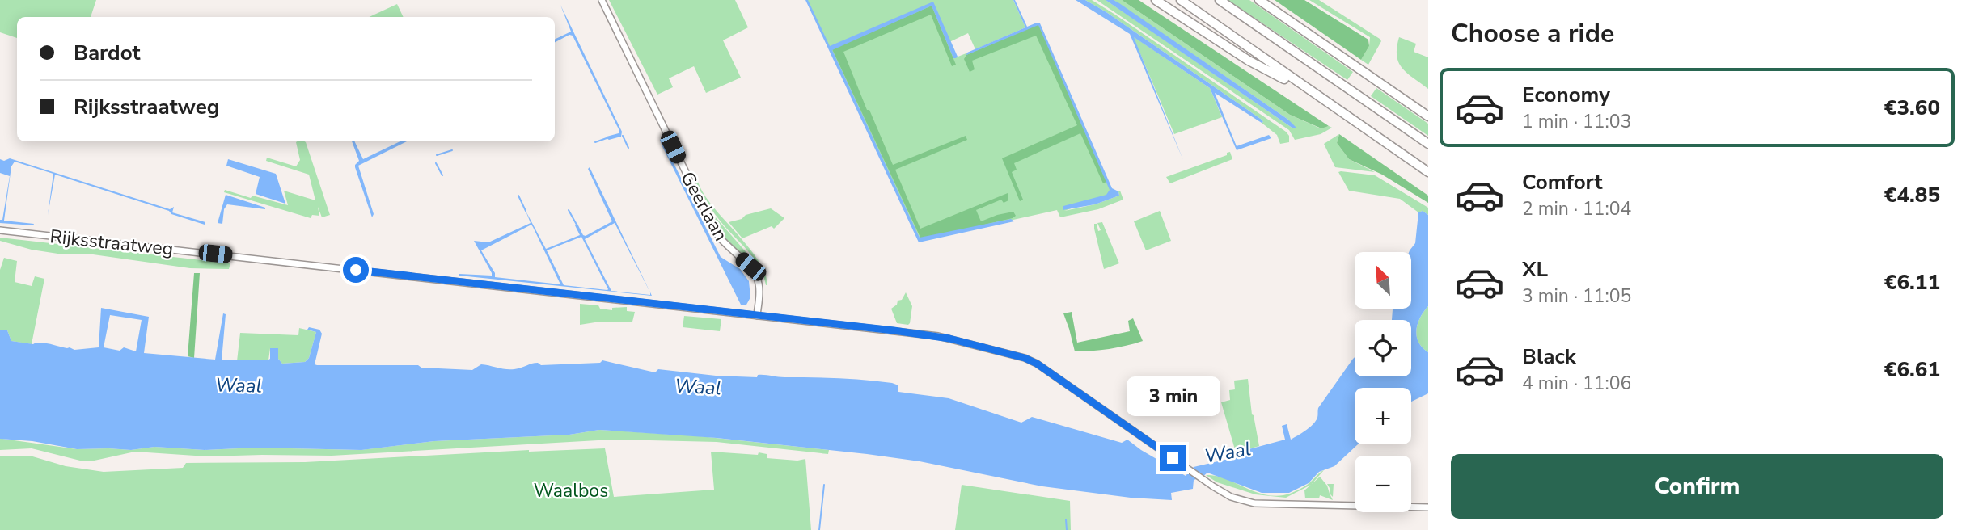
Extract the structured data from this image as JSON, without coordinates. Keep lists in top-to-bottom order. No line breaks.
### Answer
{"streets":{"street":["Geerlaan","Rijksstraatweg"]},"crossings":[["Geerlaan","Rijksstraatweg"]],"water":["Waal"],"parks":["Waalbos"],"north":"top left","page":{"heading":"Choose a ride","banner":["Bardot","Rijksstraatweg"],"list":[{"name":"Economy","note":"1 min · 11:03","value":"€3.60"},{"name":"Comfort","note":"2 min · 11:04","value":"€4.85"},{"name":"XL","note":"3 min · 11:05","value":"€6.11"},{"name":"Black","note":"4 min · 11:06","value":"€6.61"}],"map_buttons":["+","−"],"bubble":"3 min","buttons":"Confirm"}}
